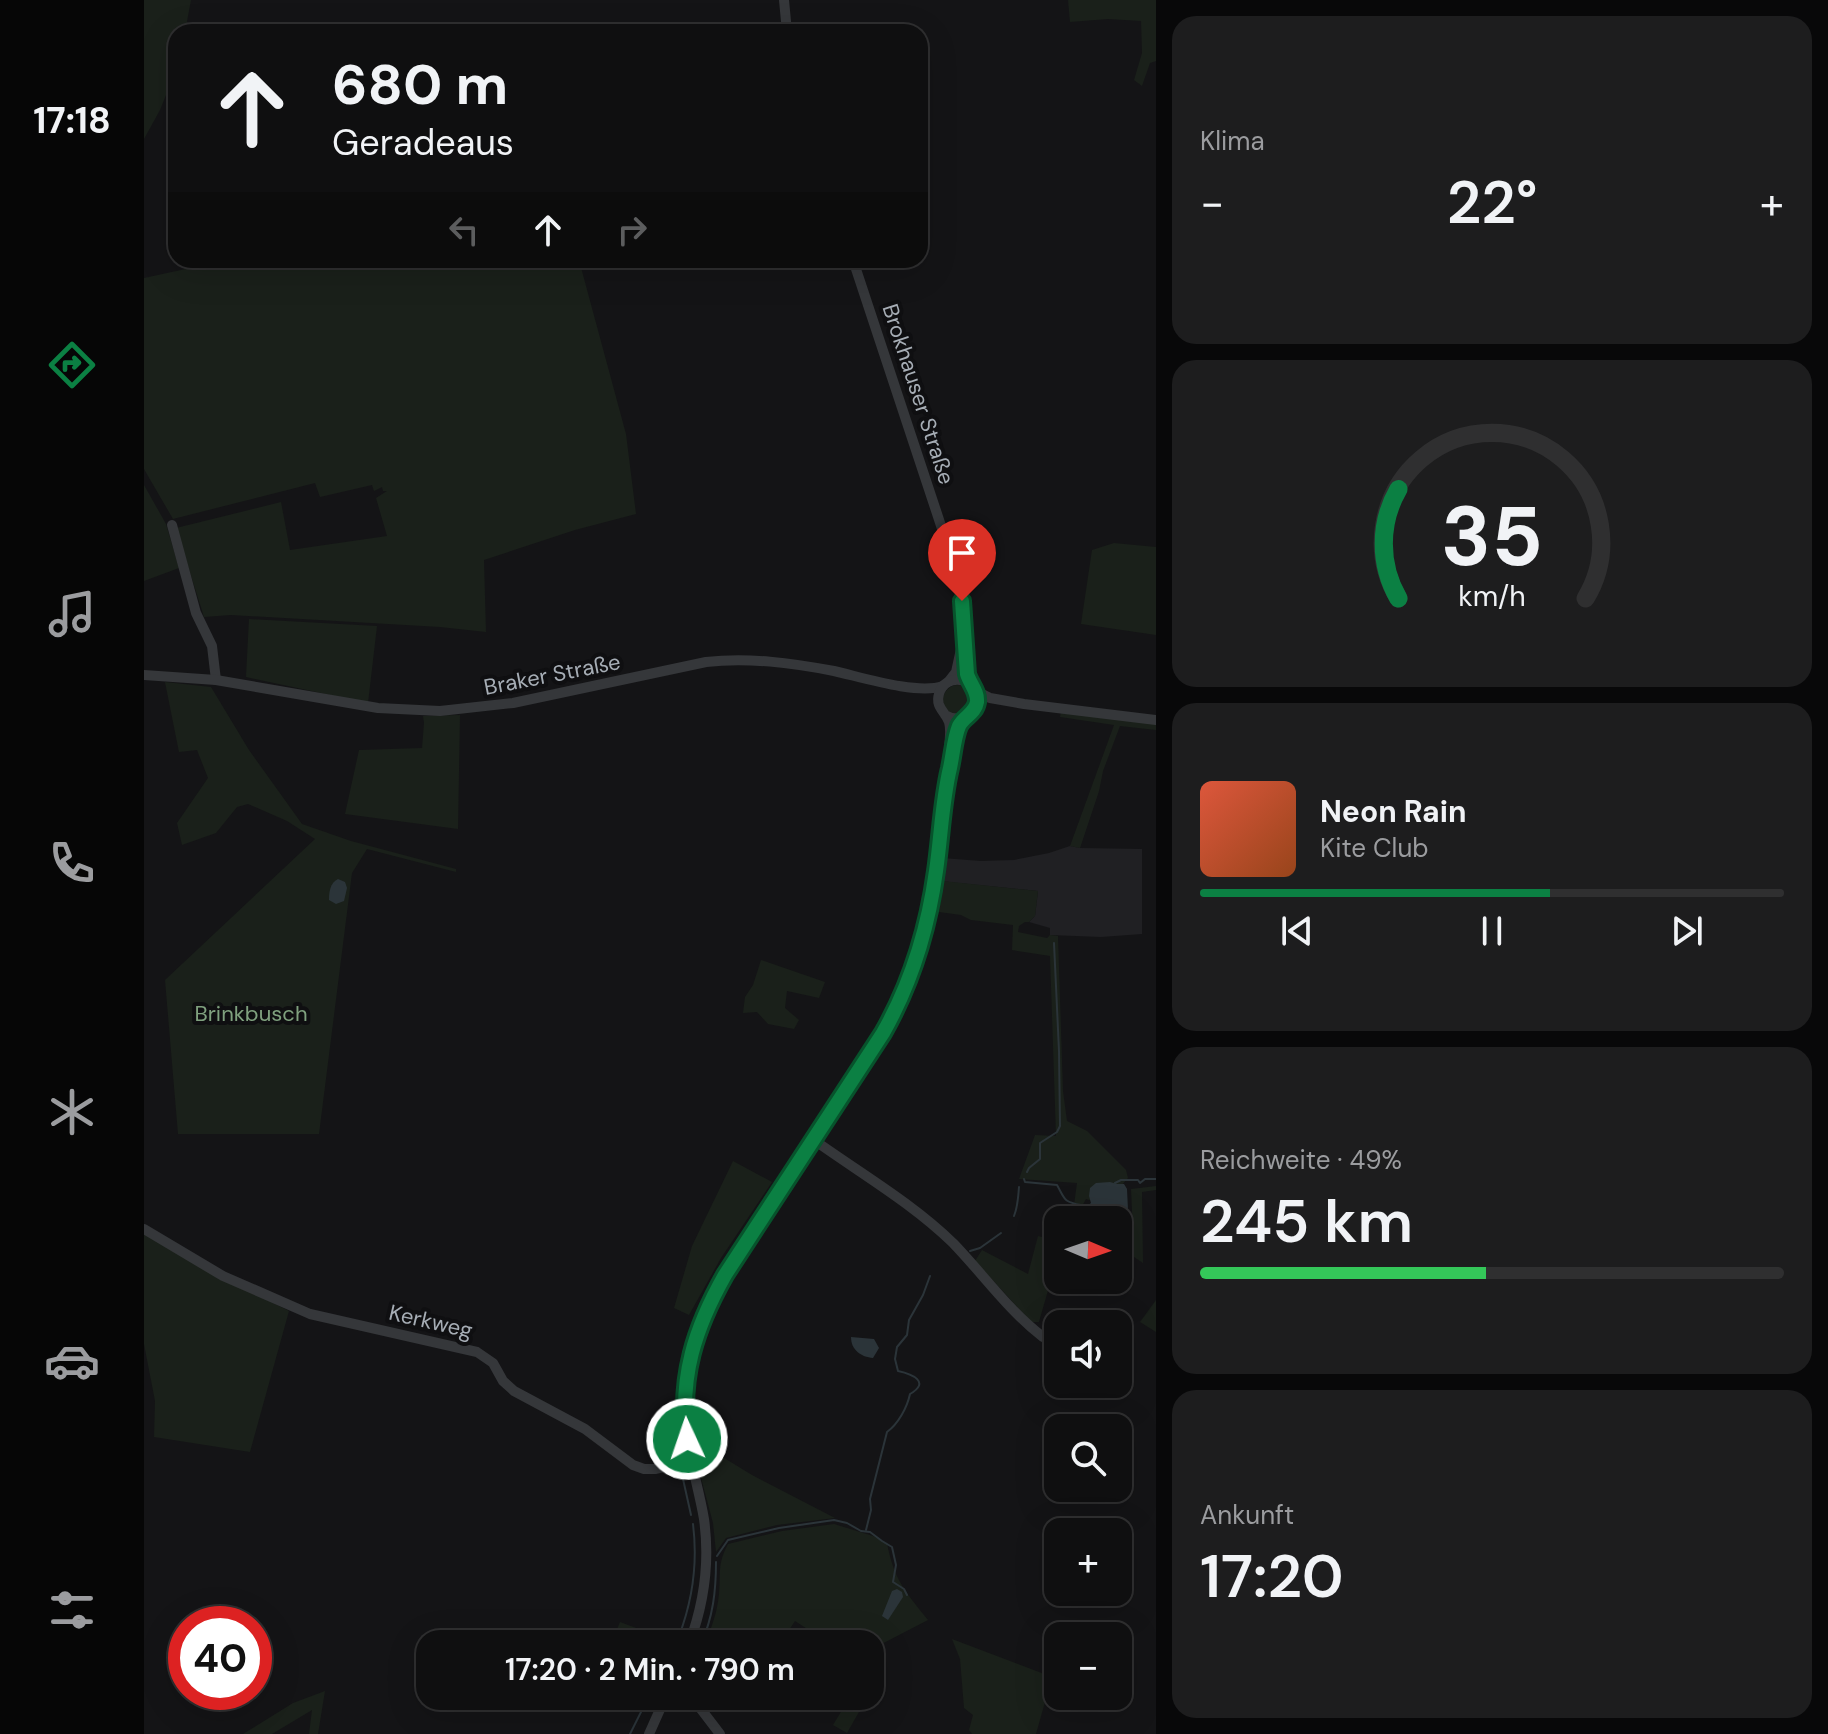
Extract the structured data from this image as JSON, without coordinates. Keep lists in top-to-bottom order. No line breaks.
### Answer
{"streets":{"street":["Brokhauser Straße","Braker Straße","Kerkweg"]},"crossings":[["Brokhauser Straße","Braker Straße"]],"parks":["Brinkbusch"],"north":"right","page":{"tabs":"17:18","tile":["Klima",["Reichweite · 49%","245 km"],["Ankunft","17:20"]],"turn":["680 m","Geradeaus"],"heat":["−","22°","+"],"song":["Neon Rain","Kite Club"],"map_buttons":["+","−"],"limit":"40","trip":"17:20 · 2 Min. · 790 m","gauge":["35","km/h"]}}
